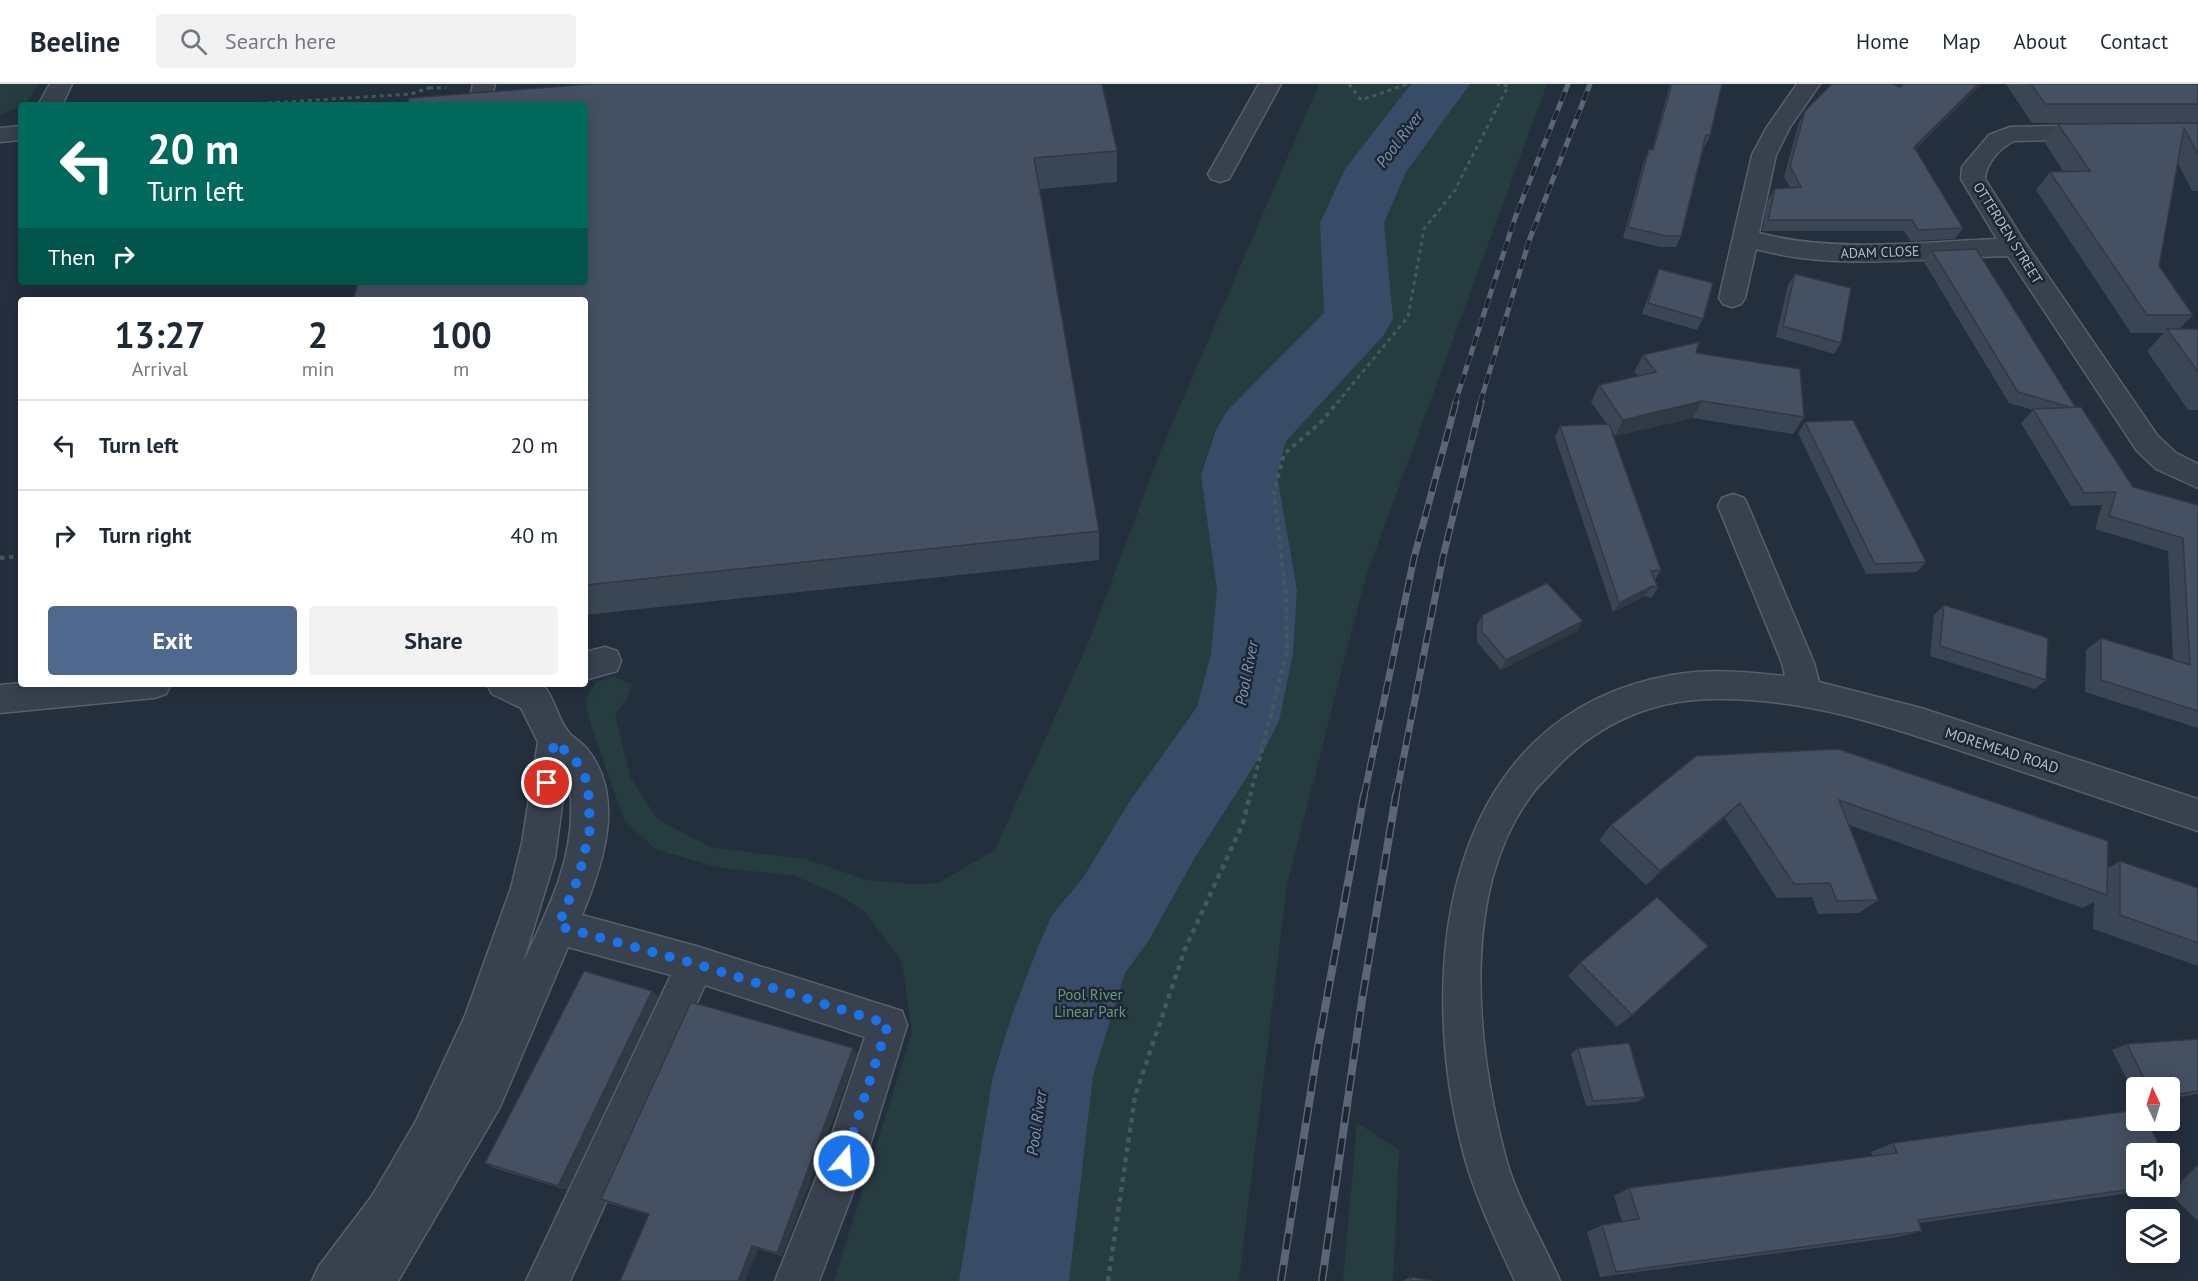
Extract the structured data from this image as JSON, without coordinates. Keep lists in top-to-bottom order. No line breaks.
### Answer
{"streets":{"street":["OTTERDEN STREET","ADAM CLOSE","MOREMEAD ROAD"]},"crossings":[["OTTERDEN STREET","ADAM CLOSE"]],"water":["Pool River"],"parks":["Pool River Linear Park"],"north":"top","page":{"header":"Beeline","search":"Search here","nav":["Home","Map","About","Contact"],"turn":["20 m","Turn left"],"then":"Then","eta":["13:27","Arrival","2","min","100","m"],"list":[{"name":"Turn left","value":"20 m"},{"name":"Turn right","value":"40 m"}],"buttons":["Exit","Share"]}}
